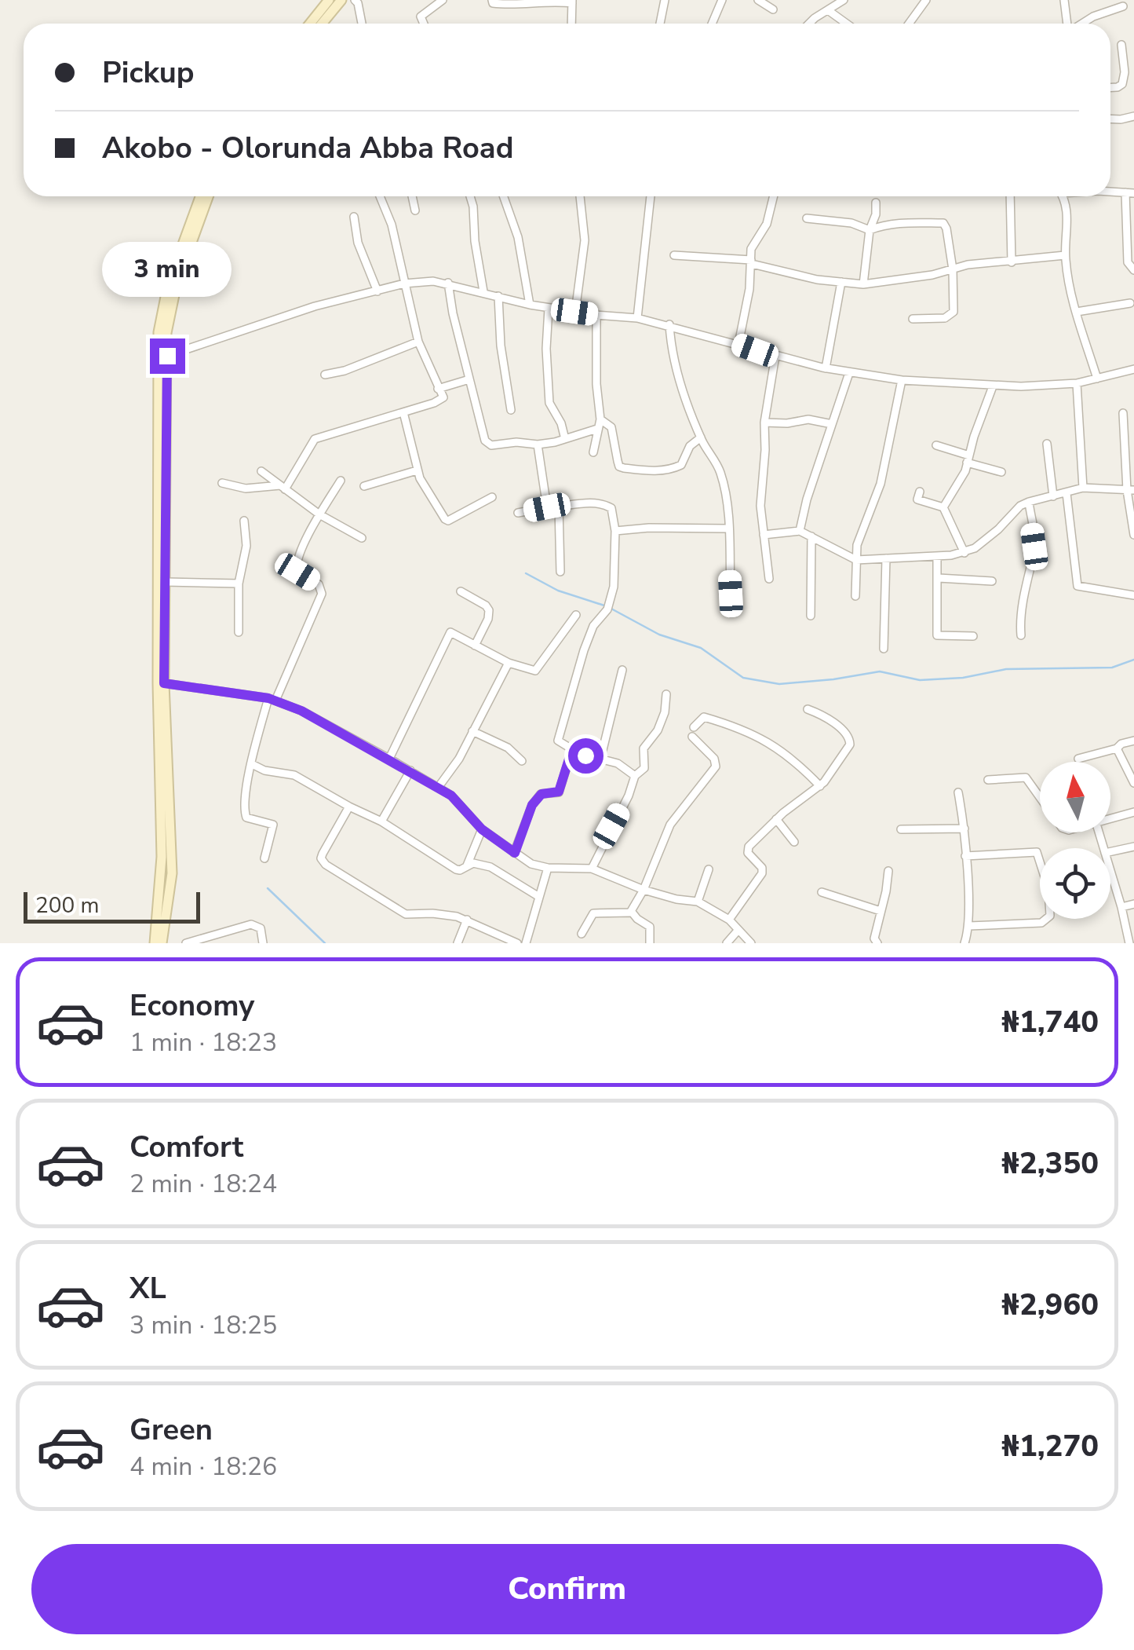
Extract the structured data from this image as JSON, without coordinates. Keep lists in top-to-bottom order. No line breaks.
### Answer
{"scale_bar":"200 m","north":"top","page":{"banner":["Pickup","Akobo - Olorunda Abba Road"],"bubble":"3 min","scale":"200 m","list":[{"name":"Economy","note":"1 min · 18:23","value":"₦1,740"},{"name":"Comfort","note":"2 min · 18:24","value":"₦2,350"},{"name":"XL","note":"3 min · 18:25","value":"₦2,960"},{"name":"Green","note":"4 min · 18:26","value":"₦1,270"}],"buttons":"Confirm"}}
